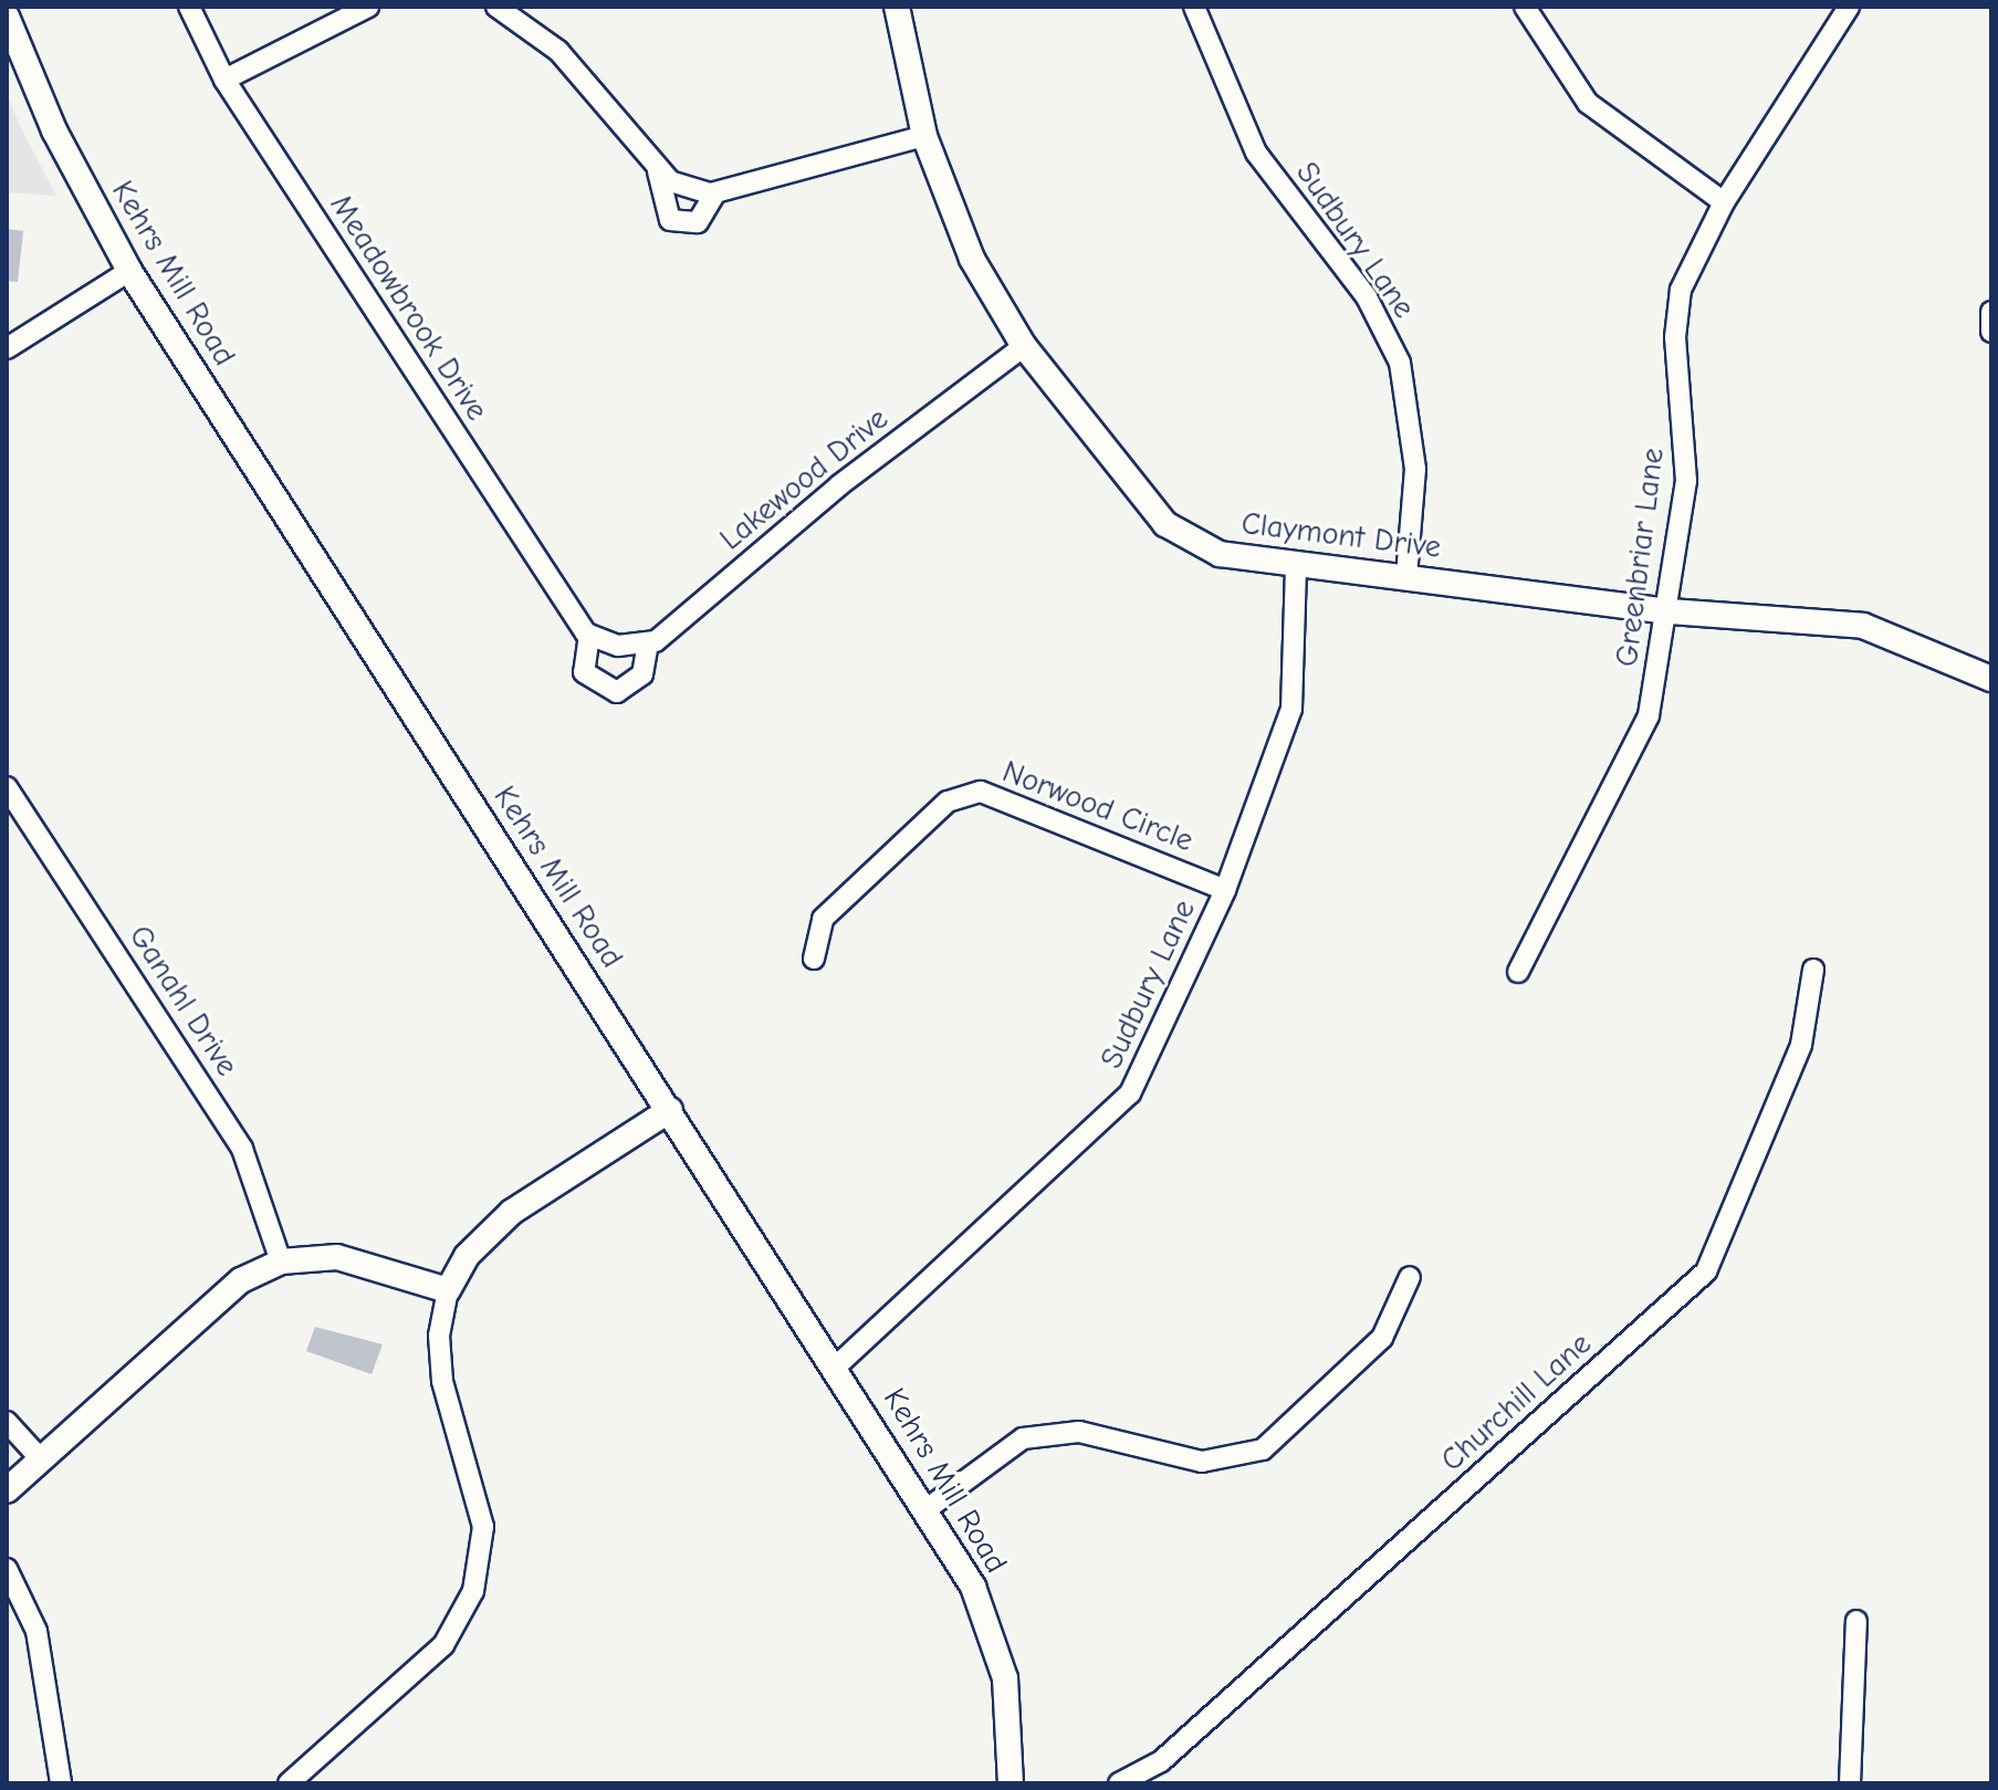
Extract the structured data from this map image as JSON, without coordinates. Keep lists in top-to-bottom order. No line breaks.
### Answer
{"streets":{"street":["Sudbury Lane","Kehrs Mill Road","Meadowbrook Drive","Lakewood Drive","Claymont Drive","Greenbriar Lane","Norwood Circle","Ganahl Drive","Churchill Lane"]},"crossings":[["Sudbury Lane","Kehrs Mill Road"],["Sudbury Lane","Claymont Drive"],["Sudbury Lane","Norwood Circle"],["Lakewood Drive","Claymont Drive"],["Claymont Drive","Greenbriar Lane"]]}
